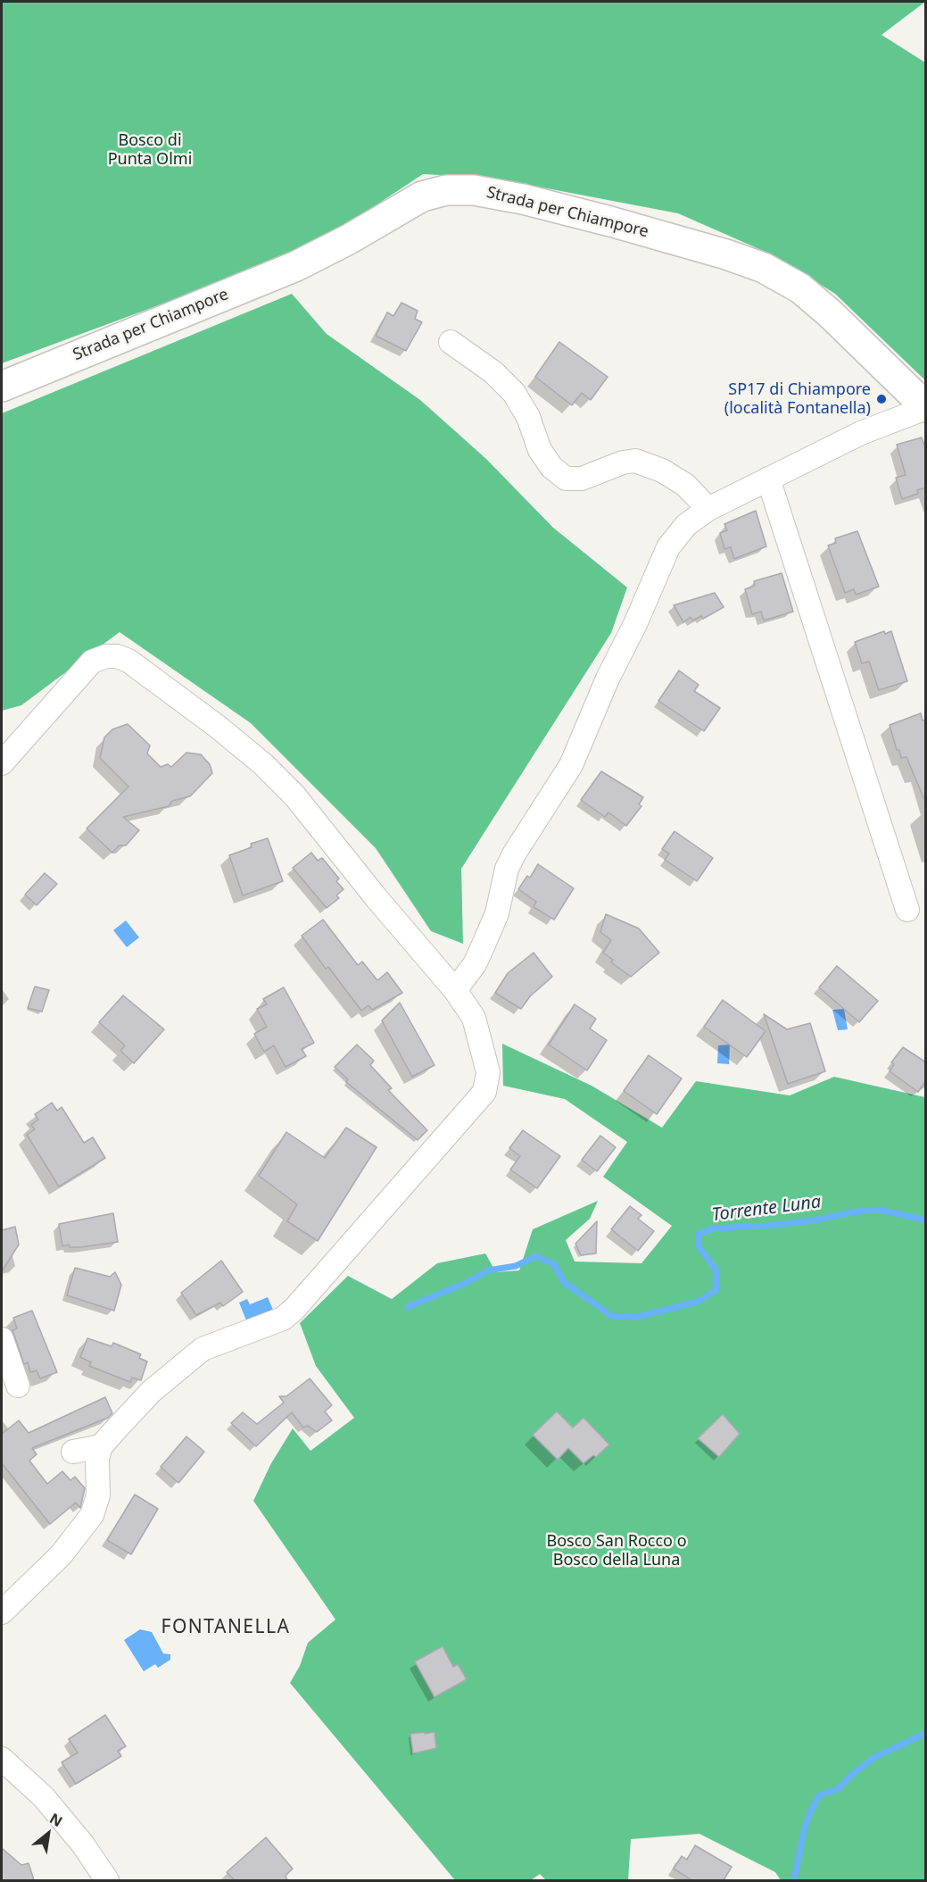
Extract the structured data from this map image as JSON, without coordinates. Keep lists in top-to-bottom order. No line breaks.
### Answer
{"streets":{"street":["Strada per Chiampore"]},"districts":["FONTANELLA"],"water":["Torrente Luna"],"parks":["Bosco di Punta Olmi","Bosco San Rocco o Bosco della Luna"],"places":["SP17 di Chiampore (località Fontanella)"],"north":"top right"}
